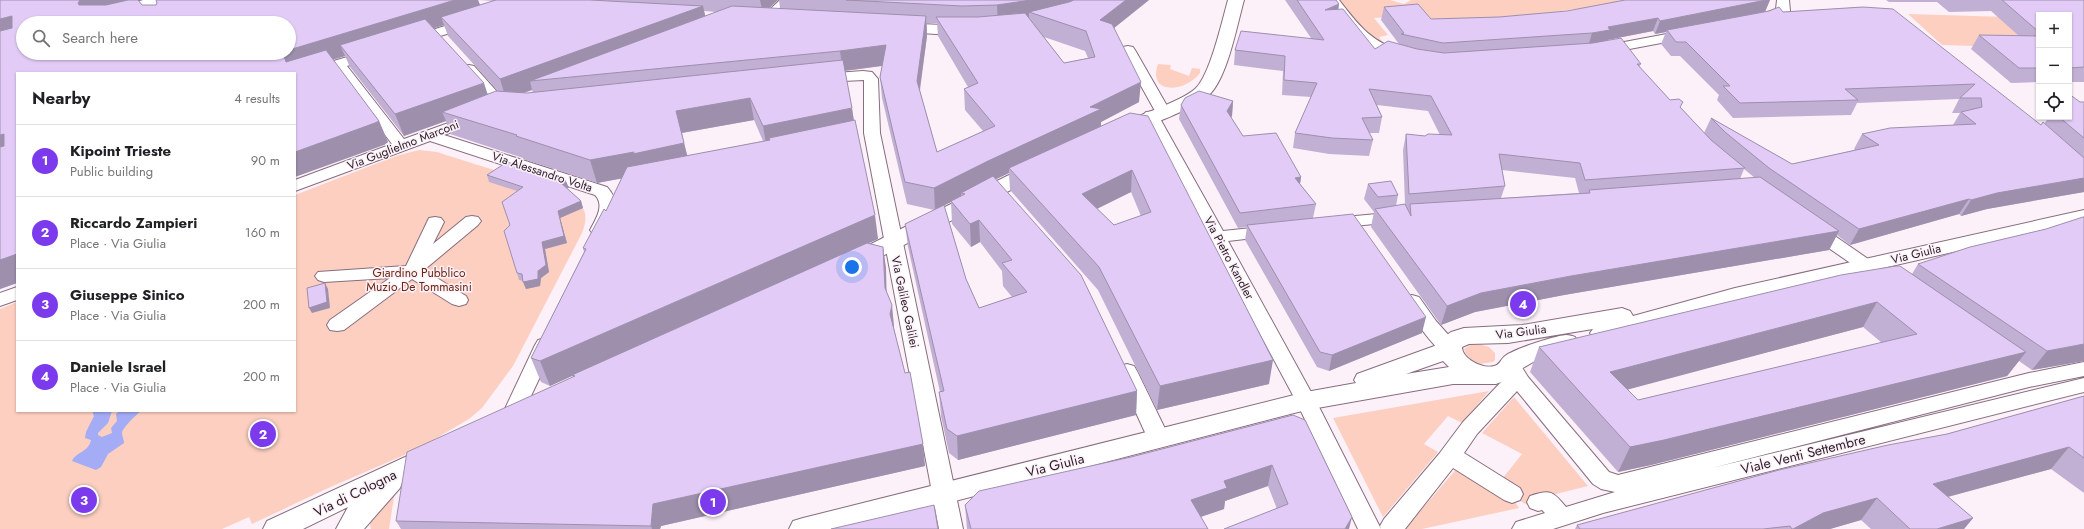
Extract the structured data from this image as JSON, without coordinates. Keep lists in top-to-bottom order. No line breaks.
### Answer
{"streets":{"street":["Via Guglielmo Marconi","Via Alessandro Volta","Via Giulia","Via Pietro Kandler","Via Galileo Galilei","Viale Venti Settembre","Via di Cologna"]},"crossings":[["Via Guglielmo Marconi","Via Alessandro Volta"],["Via Giulia","Via Pietro Kandler"],["Via Giulia","Via Galileo Galilei"],["Via Giulia","Viale Venti Settembre"]],"parks":["Giardino Pubblico Muzio De Tommasini"],"page":{"map_buttons":["+","−"],"search":"Search here","heading":["Nearby","4 results"],"list":[{"mark":"1","name":"Kipoint Trieste","note":"Public building","value":"90 m"},{"mark":"2","name":"Riccardo Zampieri","note":"Place · Via Giulia","value":"160 m"},{"mark":"3","name":"Giuseppe Sinico","note":"Place · Via Giulia","value":"200 m"},{"mark":"4","name":"Daniele Israel","note":"Place · Via Giulia","value":"200 m"}],"pins":["4","2","3","1"]}}
